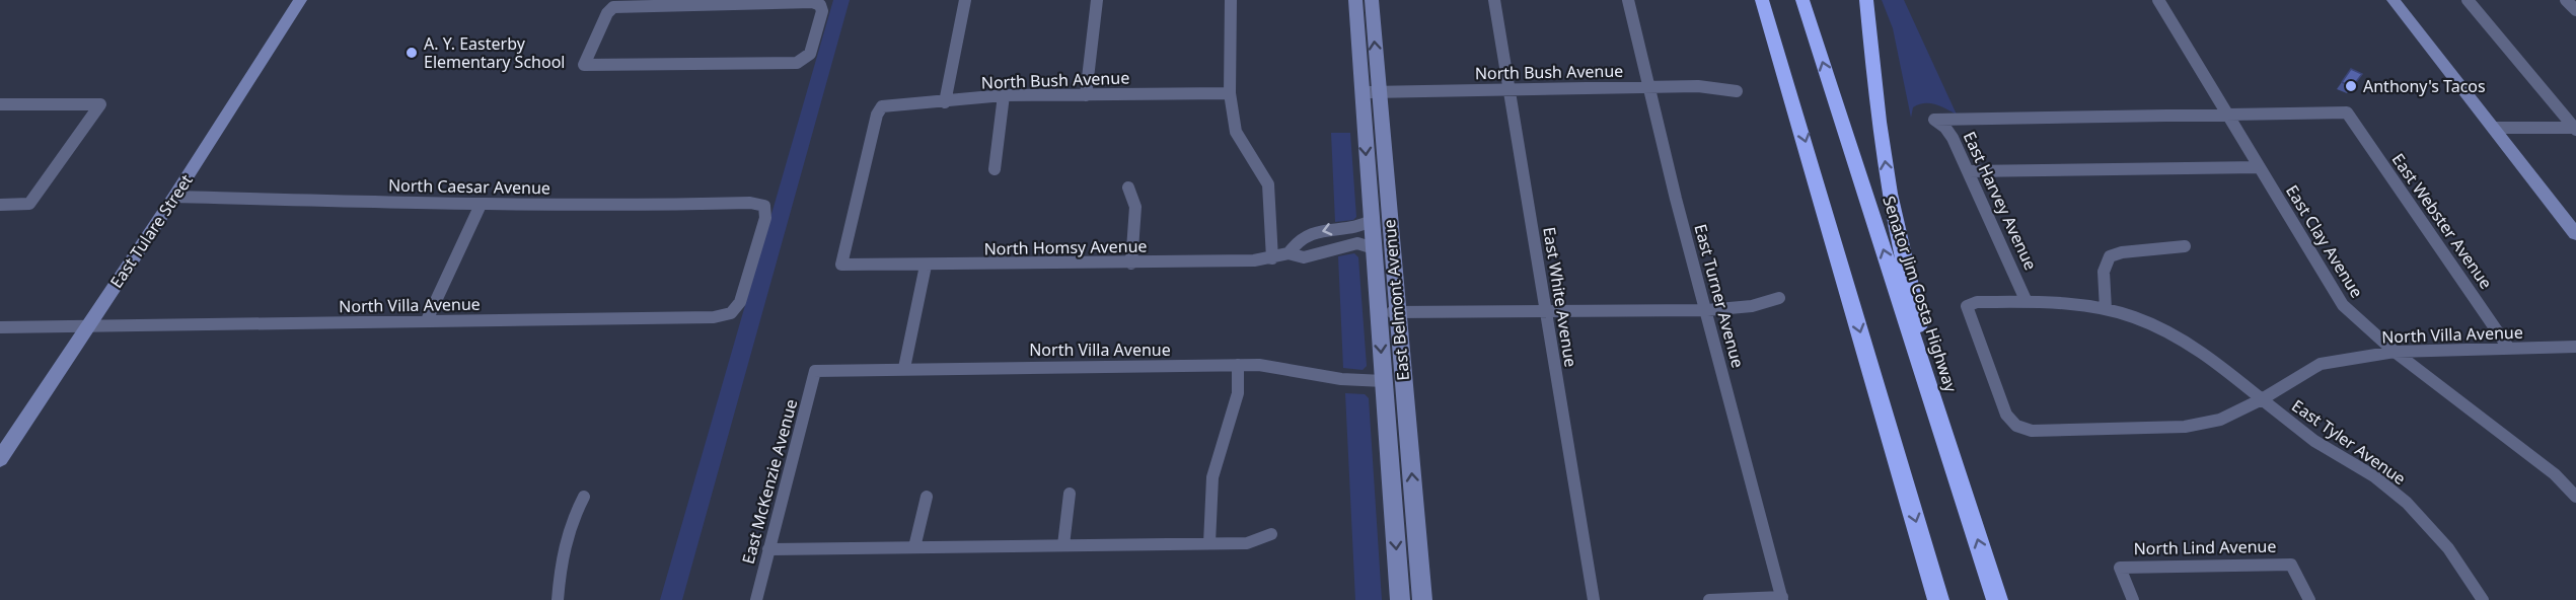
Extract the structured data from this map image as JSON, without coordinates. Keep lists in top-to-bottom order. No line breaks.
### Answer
{"streets":{"highway":["Senator Jim Costa Highway"],"main road":["East Tulare Street","East Belmont Avenue"],"street":["North Bush Avenue","North Caesar Avenue","East Harvey Avenue","East Webster Avenue","East Clay Avenue","North Homsy Avenue","East Turner Avenue","East White Avenue","North Villa Avenue","East Tyler Avenue","East McKenzie Avenue","North Lind Avenue"]},"crossings":[["North Bush Avenue","North Homsy Avenue"],["North Bush Avenue","East Turner Avenue"],["North Bush Avenue","East White Avenue"],["North Bush Avenue","East Belmont Avenue"],["North Caesar Avenue","East Tulare Street"],["North Caesar Avenue","North Villa Avenue"],["East Harvey Avenue","East Webster Avenue"],["East Harvey Avenue","East Clay Avenue"],["East Harvey Avenue","North Villa Avenue"],["East Webster Avenue","East Clay Avenue"],["East Webster Avenue","North Villa Avenue"],["East Tulare Street","North Villa Avenue"],["East Clay Avenue","North Villa Avenue"],["North Homsy Avenue","East Belmont Avenue"],["East Belmont Avenue","North Villa Avenue"],["North Villa Avenue","East Tyler Avenue"],["North Villa Avenue","East McKenzie Avenue"]],"places":["A. Y. Easterby Elementary School","Anthony's Tacos"]}
